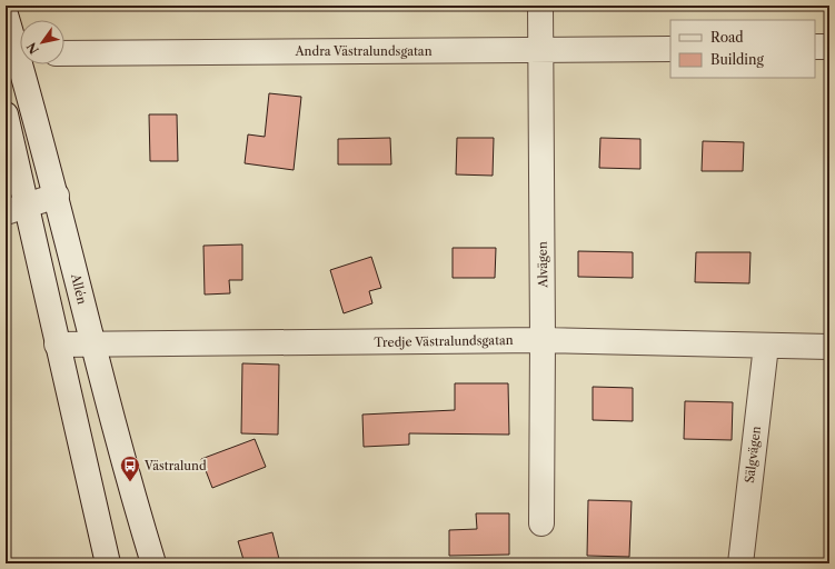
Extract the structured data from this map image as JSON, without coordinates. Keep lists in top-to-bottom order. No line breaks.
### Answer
{"streets":{"street":["Andra Västralundsgatan","Alvägen","Allén","Tredje Västralundsgatan","Sälgvägen"]},"crossings":[["Andra Västralundsgatan","Alvägen"],["Alvägen","Tredje Västralundsgatan"],["Allén","Tredje Västralundsgatan"],["Tredje Västralundsgatan","Sälgvägen"]],"places":{"bus stop":["Västralund"]},"legend":["Road","Building"],"north":"bottom left"}
